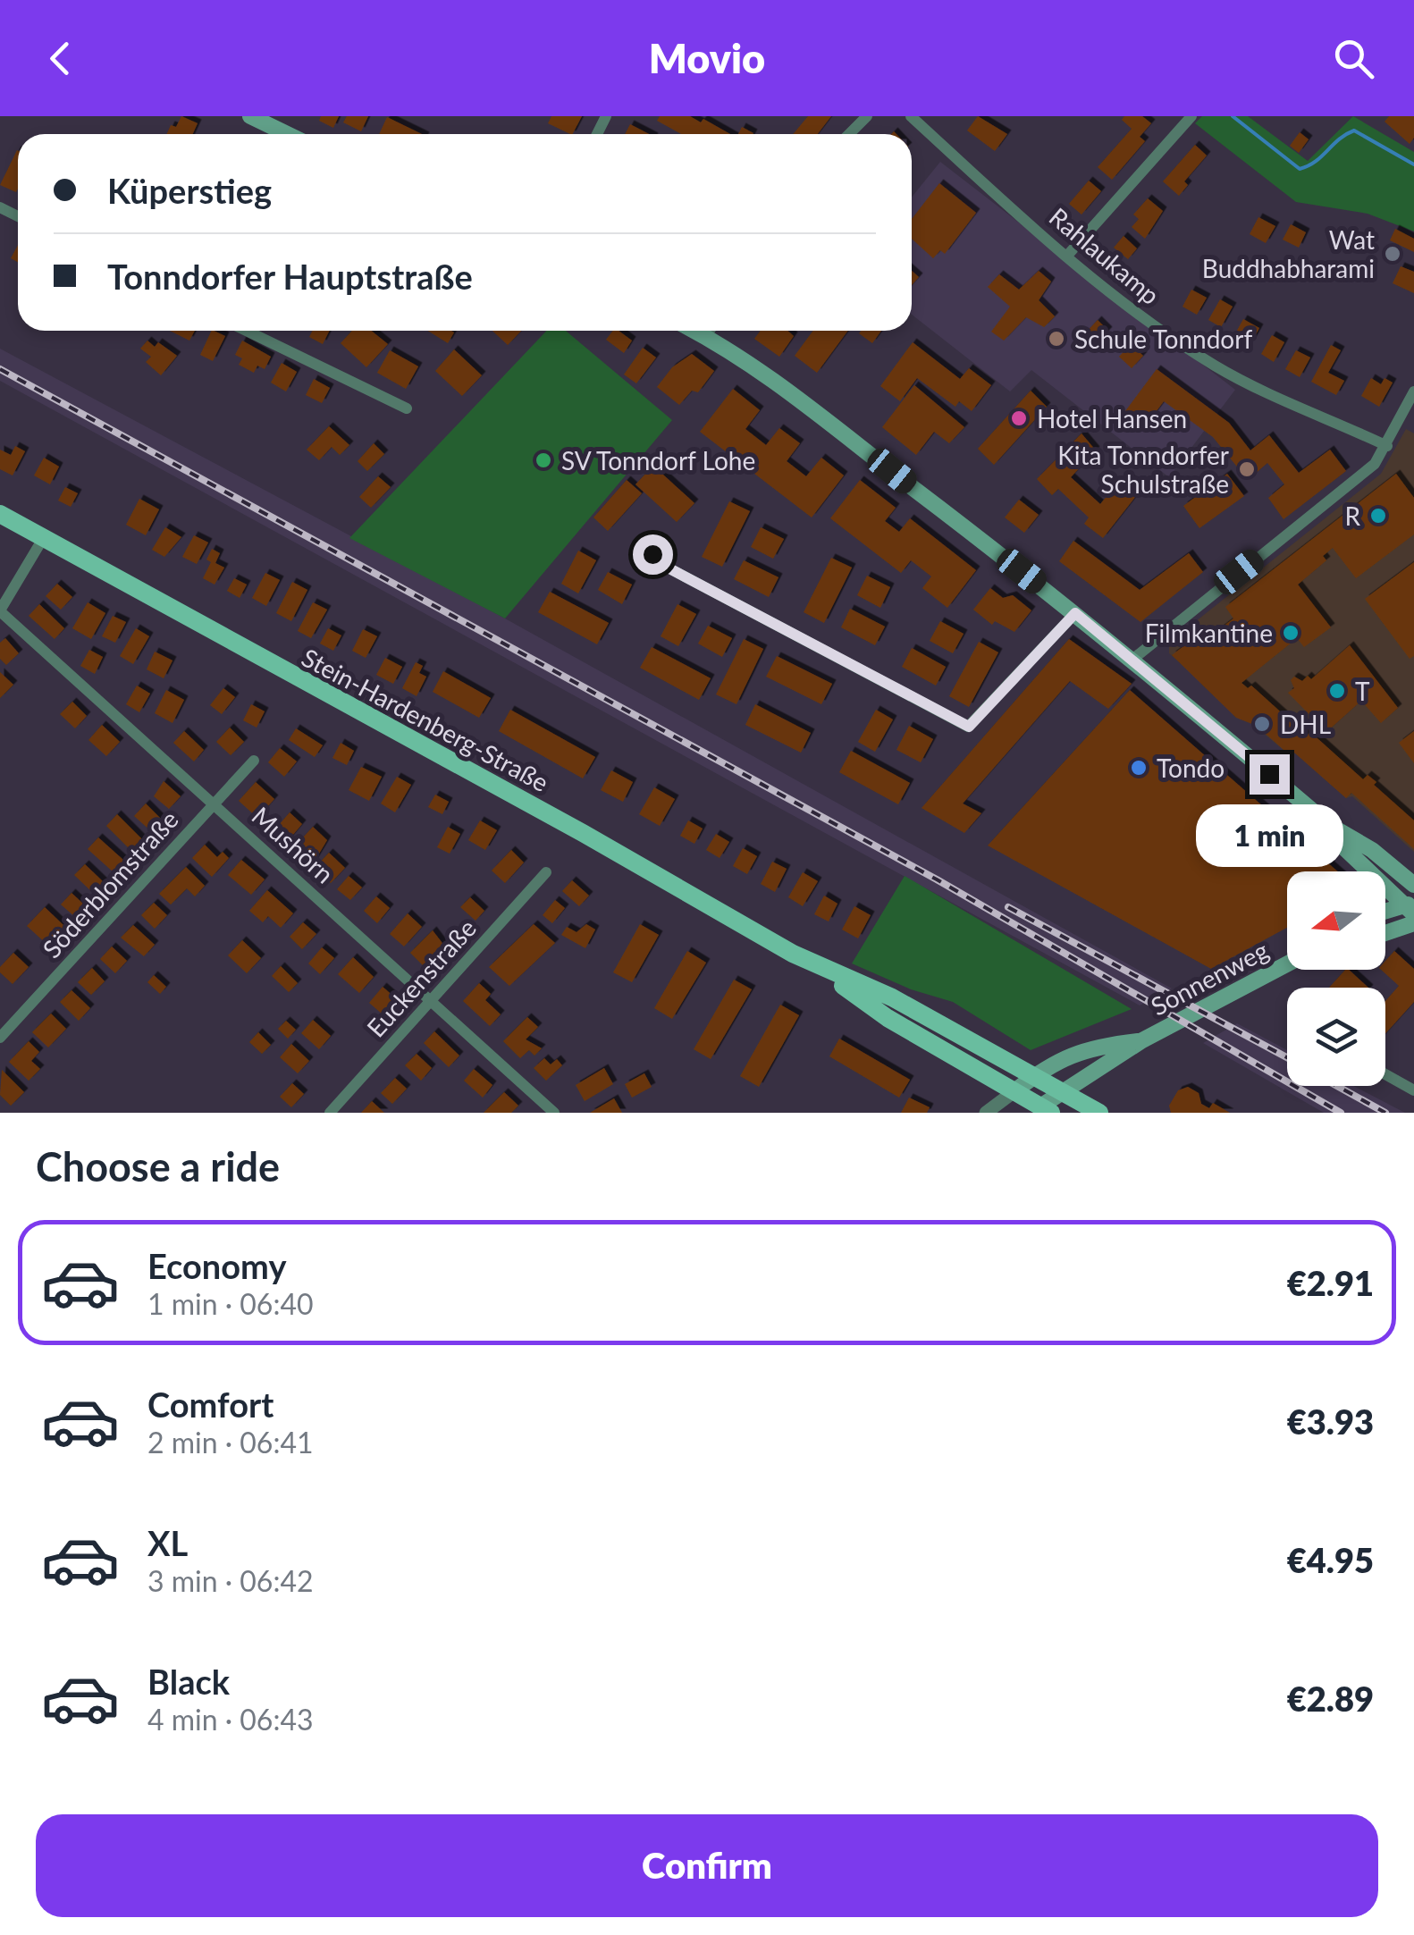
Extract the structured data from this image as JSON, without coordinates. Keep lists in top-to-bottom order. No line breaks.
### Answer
{"streets":{"main road":["Stein-Hardenberg-Straße","Sonnenweg"],"street":["Rahlaukamp","Mushörn","Söderblomstraße","Euckenstraße"]},"crossings":[["Stein-Hardenberg-Straße","Sonnenweg"],["Mushörn","Söderblomstraße"],["Mushörn","Euckenstraße"]],"places":["Wat Buddhabharami","Schule Tonndorf","Hotel Hansen","SV Tonndorf Lohe","Kita Tonndorfer Schulstraße","R","Filmkantine","T","DHL","Tondo"],"north":"left","page":{"header":"Movio","banner":["Küperstieg","Tonndorfer Hauptstraße"],"bubble":"1 min","heading":"Choose a ride","list":[{"name":"Economy","note":"1 min · 06:40","value":"€2.91"},{"name":"Comfort","note":"2 min · 06:41","value":"€3.93"},{"name":"XL","note":"3 min · 06:42","value":"€4.95"},{"name":"Black","note":"4 min · 06:43","value":"€2.89"}],"buttons":"Confirm"}}
